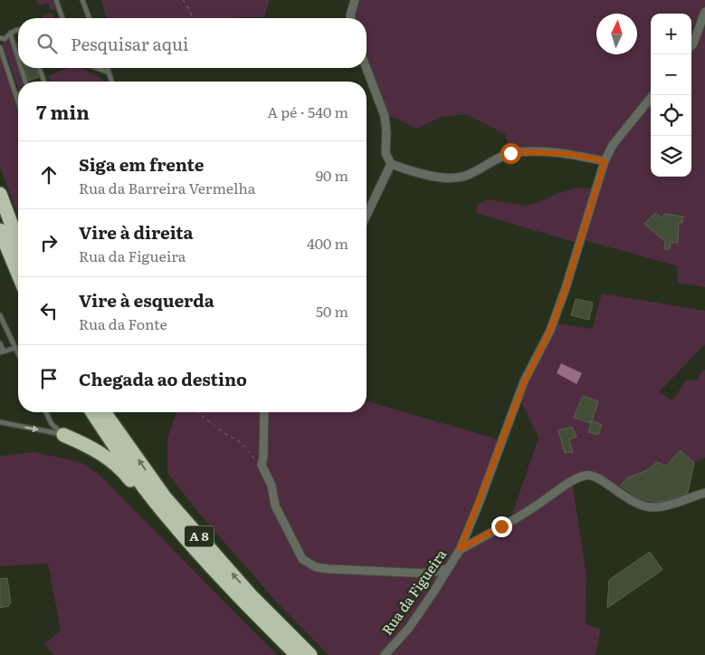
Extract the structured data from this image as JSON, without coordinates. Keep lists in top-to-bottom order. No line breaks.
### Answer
{"streets":{"highway":["A 8"],"street":["Rua da Figueira"]},"north":"top","page":{"map_buttons":["+","−"],"search":"Pesquisar aqui","heading":["7 min","A pé · 540 m"],"list":[["Siga em frente","Rua da Barreira Vermelha","90 m"],["Vire à direita","Rua da Figueira","400 m"],["Vire à esquerda","Rua da Fonte","50 m"],"Chegada ao destino"]}}
